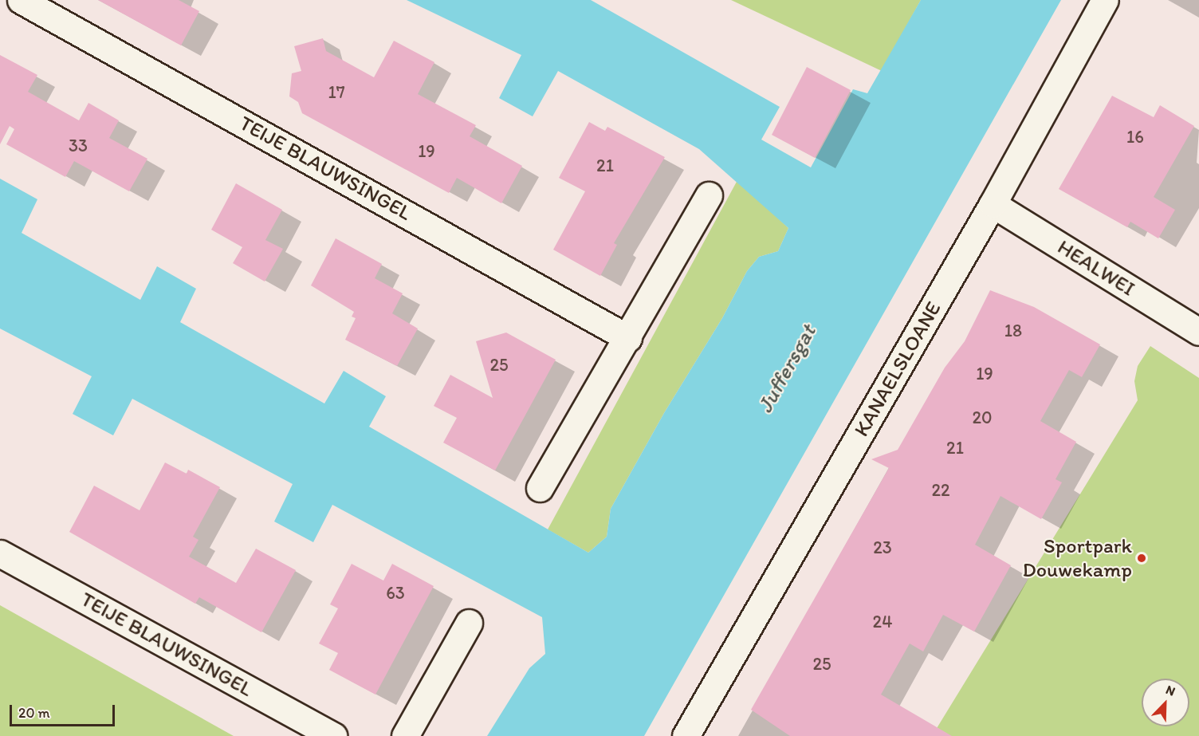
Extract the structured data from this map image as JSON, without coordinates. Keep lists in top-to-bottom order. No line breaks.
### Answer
{"streets":{"street":["TEIJE BLAUWSINGEL","HEALWEI","KANAELSLOANE"]},"crossings":[["HEALWEI","KANAELSLOANE"]],"water":["Juffersgat"],"places":["Sportpark Douwekamp"],"house_numbers":["17","16","33","19","21","18","25","19","20","21","22","23","63","24","25"],"scale_bar":"20 m","north":"top right"}
